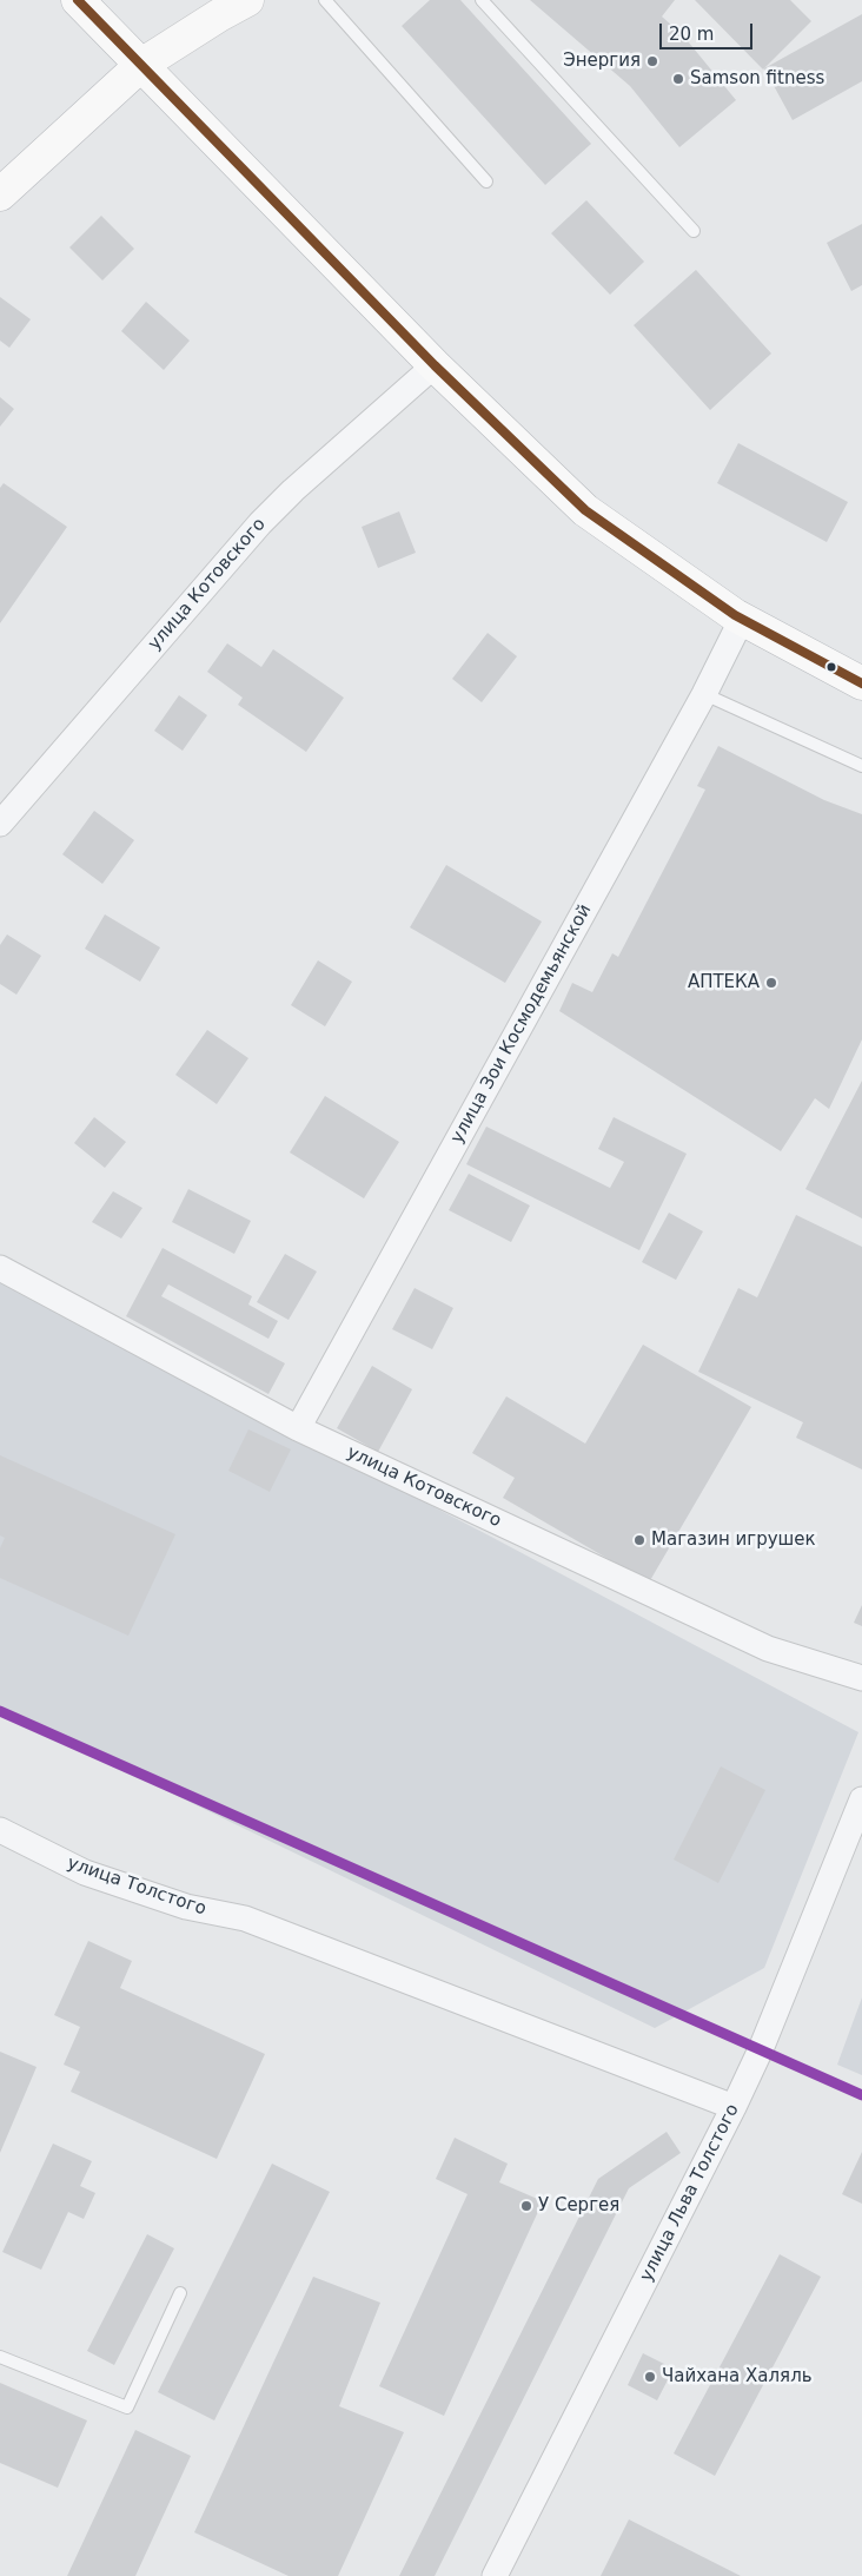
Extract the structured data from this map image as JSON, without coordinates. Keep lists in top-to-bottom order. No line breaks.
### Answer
{"streets":{"street":["улица Котовского","улица Зои Космодемьянской","улица Толстого","улица Льва Толстого"]},"crossings":[["улица Котовского","улица Зои Космодемьянской"],["улица Толстого","улица Льва Толстого"]],"places":["Энергия","Samson fitness","АПТЕКА","Магазин игрушек","У Сергея","Чайхана Халяль"],"scale_bar":"20 m"}
